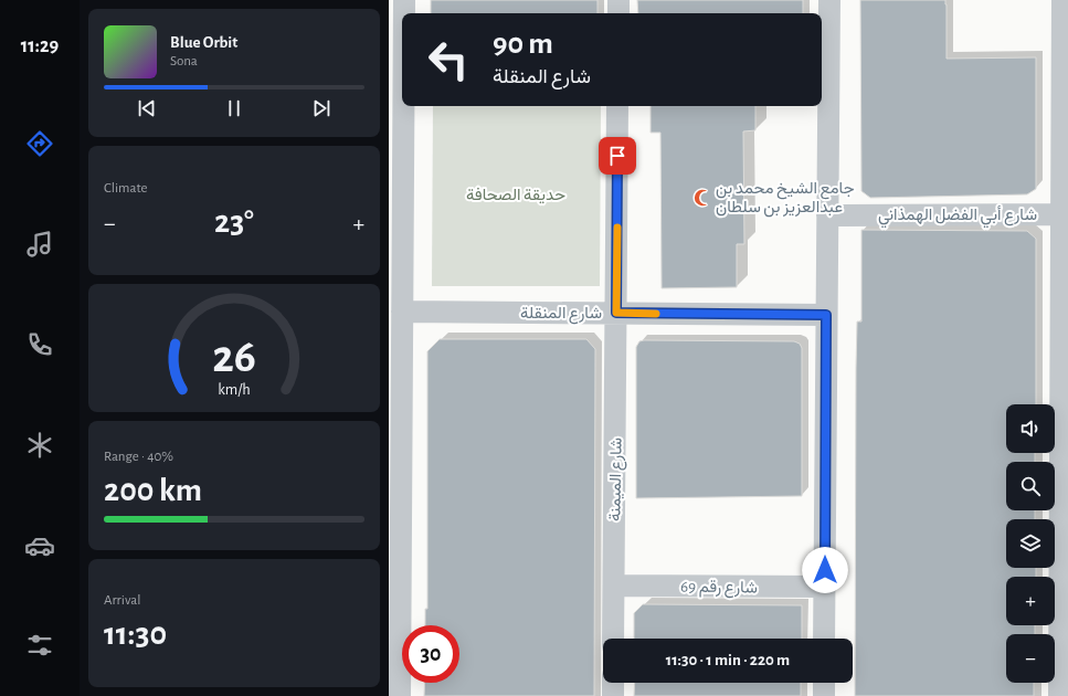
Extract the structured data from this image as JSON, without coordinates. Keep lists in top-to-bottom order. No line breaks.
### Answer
{"streets":{"street":["شارع أبي الفضل الهمذاني","شارع المنقلة","شارع الميمنة","شارع رقم 69"]},"crossings":[["شارع المنقلة","شارع الميمنة"],["شارع الميمنة","شارع رقم 69"]],"parks":["حديقة الصحافة"],"places":{"mosque":["جامع الشيخ محمد بن عبدالعزيز بن سلطان"]},"page":{"tabs":"11:29","turn":["90 m","شارع المنقلة"],"song":["Blue Orbit","Sona"],"tile":["Climate",["Range · 40%","200 km"],["Arrival","11:30"]],"heat":["−","23°","+"],"map_buttons":["+","−"],"limit":"30","trip":"11:30 · 1 min · 220 m","gauge":["26","km/h"]}}
